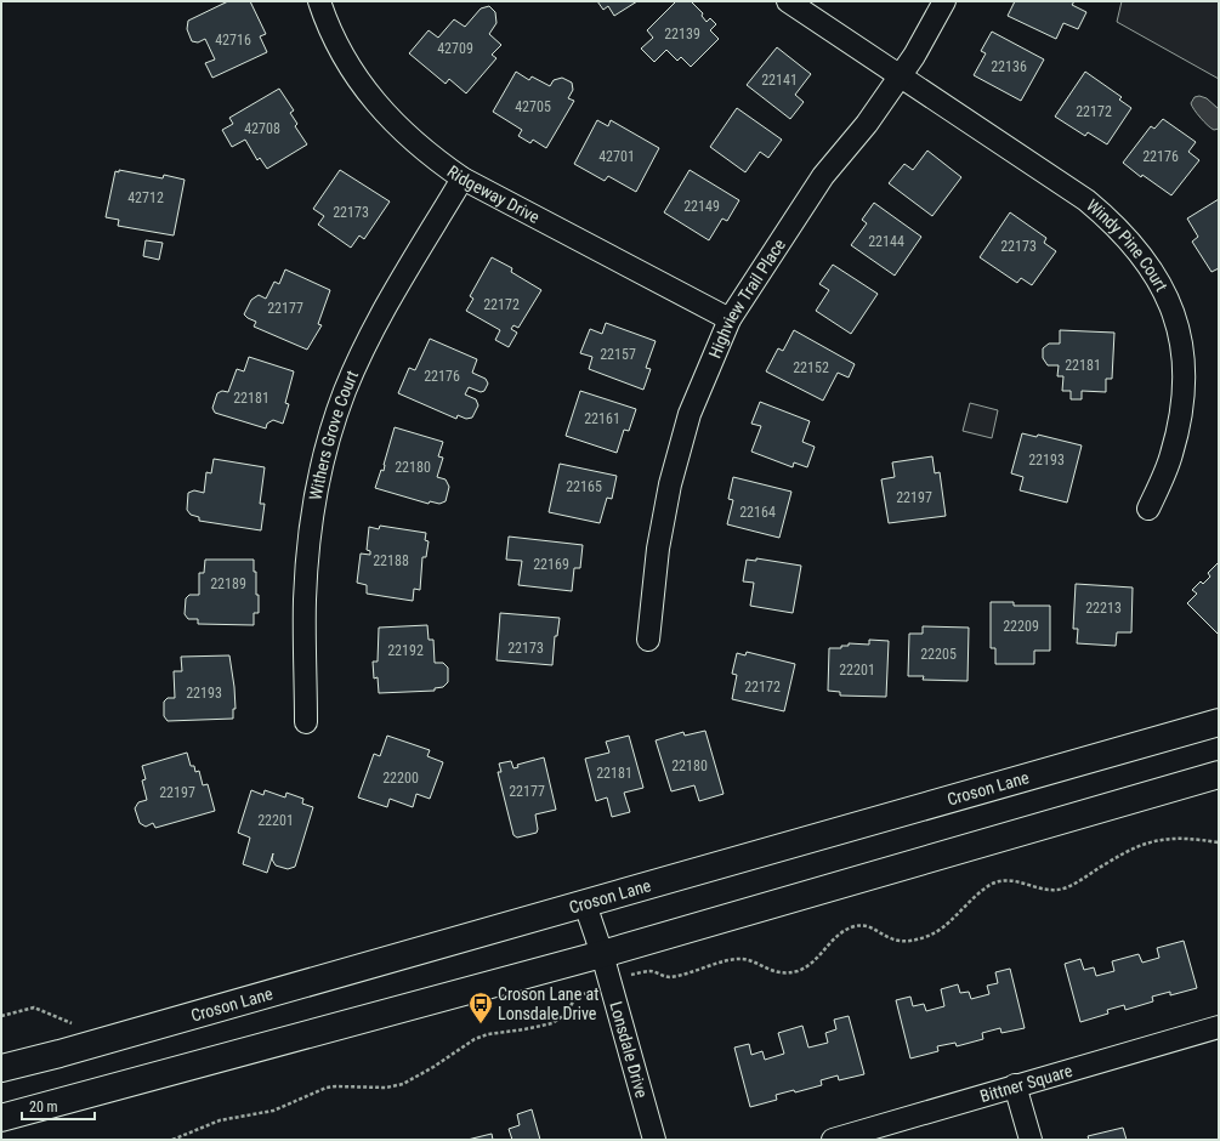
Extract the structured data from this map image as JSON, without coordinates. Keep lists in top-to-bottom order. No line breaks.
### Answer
{"streets":{"main road":["Croson Lane"],"street":["Ridgeway Drive","Windy Pine Court","Highview Trail Place","Withers Grove Court","Lonsdale Drive","Bittner Square"]},"crossings":[["Ridgeway Drive","Highview Trail Place"],["Ridgeway Drive","Withers Grove Court"],["Windy Pine Court","Highview Trail Place"],["Croson Lane","Lonsdale Drive"]],"places":{"bus stop":["Croson Lane at Lonsdale Drive"]},"house_numbers":["22139","42716","42709","22136","22141","42705","22172","42708","42701","22176","42712","22149","22173","22144","22173","22172","22177","22157","22181","22152","22176","22181","22161","22193","22180","22165","22197","22164","22188","22169","22189","22213","22209","22173","22192","22205","22201","22172","22193","22180","22181","22200","22177","22197","22201"],"scale_bar":"20 m"}
